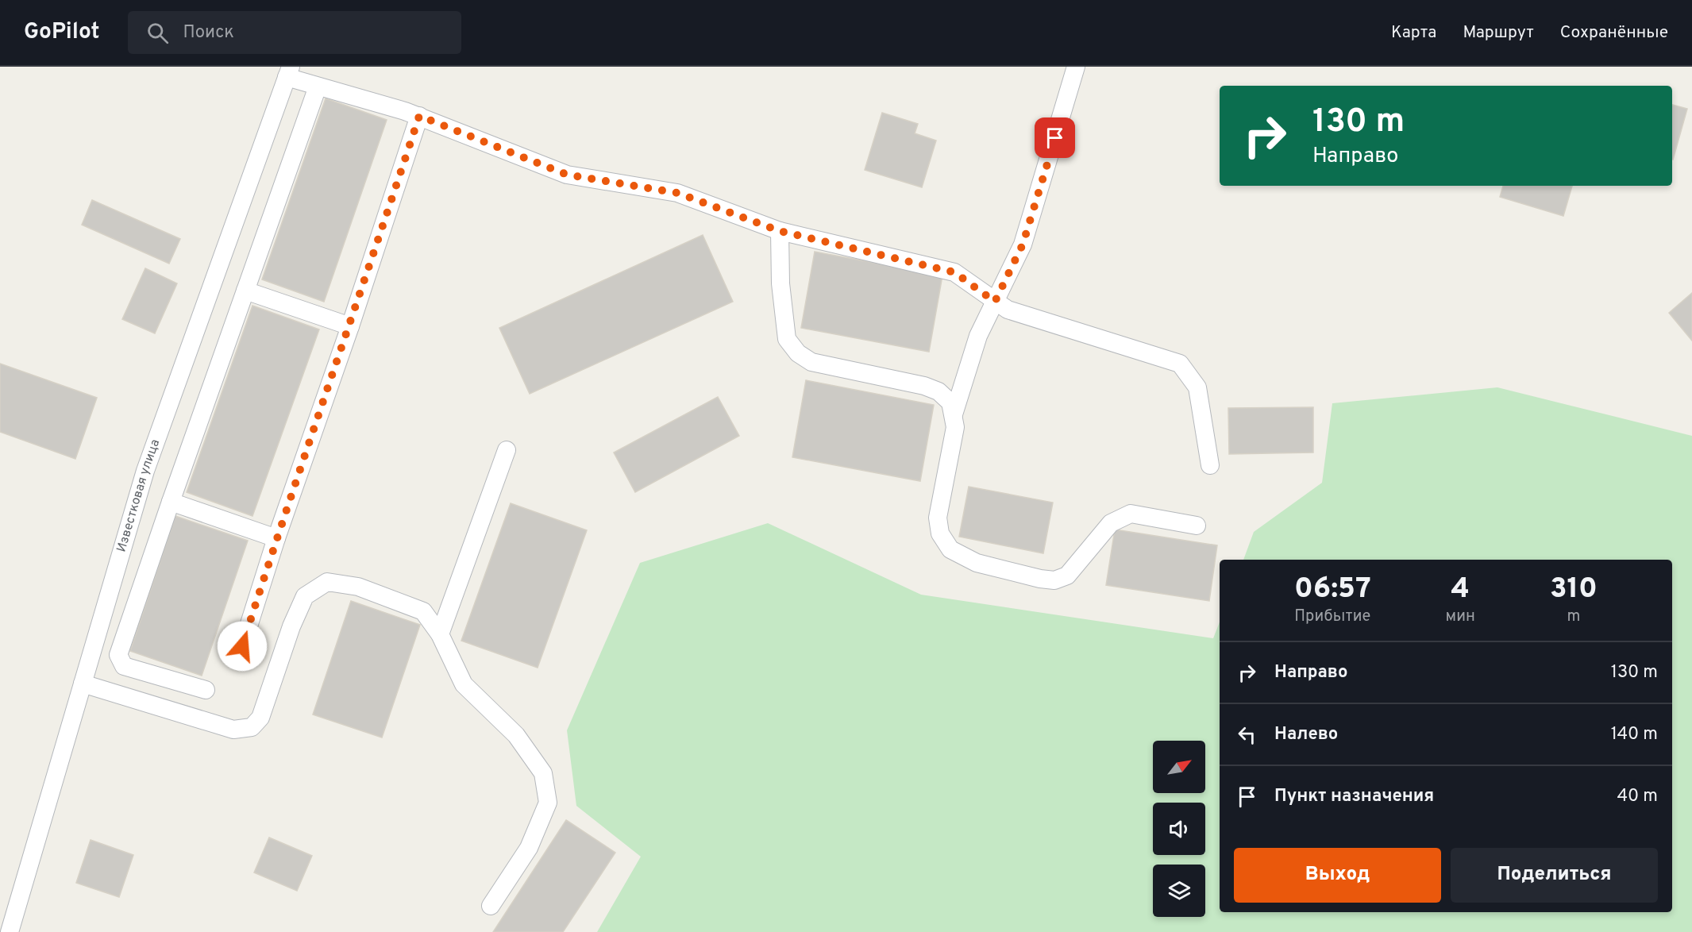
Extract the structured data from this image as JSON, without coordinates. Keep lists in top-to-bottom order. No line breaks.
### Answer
{"streets":{"lane":["Известковая улица"]},"north":"top right","page":{"header":"GoPilot","search":"Поиск","nav":["Карта","Маршрут","Сохранённые"],"turn":["130 m","Направо"],"eta":["06:57","Прибытие","4","мин","310","m"],"list":[{"name":"Направо","value":"130 m"},{"name":"Налево","value":"140 m"},{"name":"Пункт назначения","value":"40 m"}],"buttons":["Выход","Поделиться"]}}
